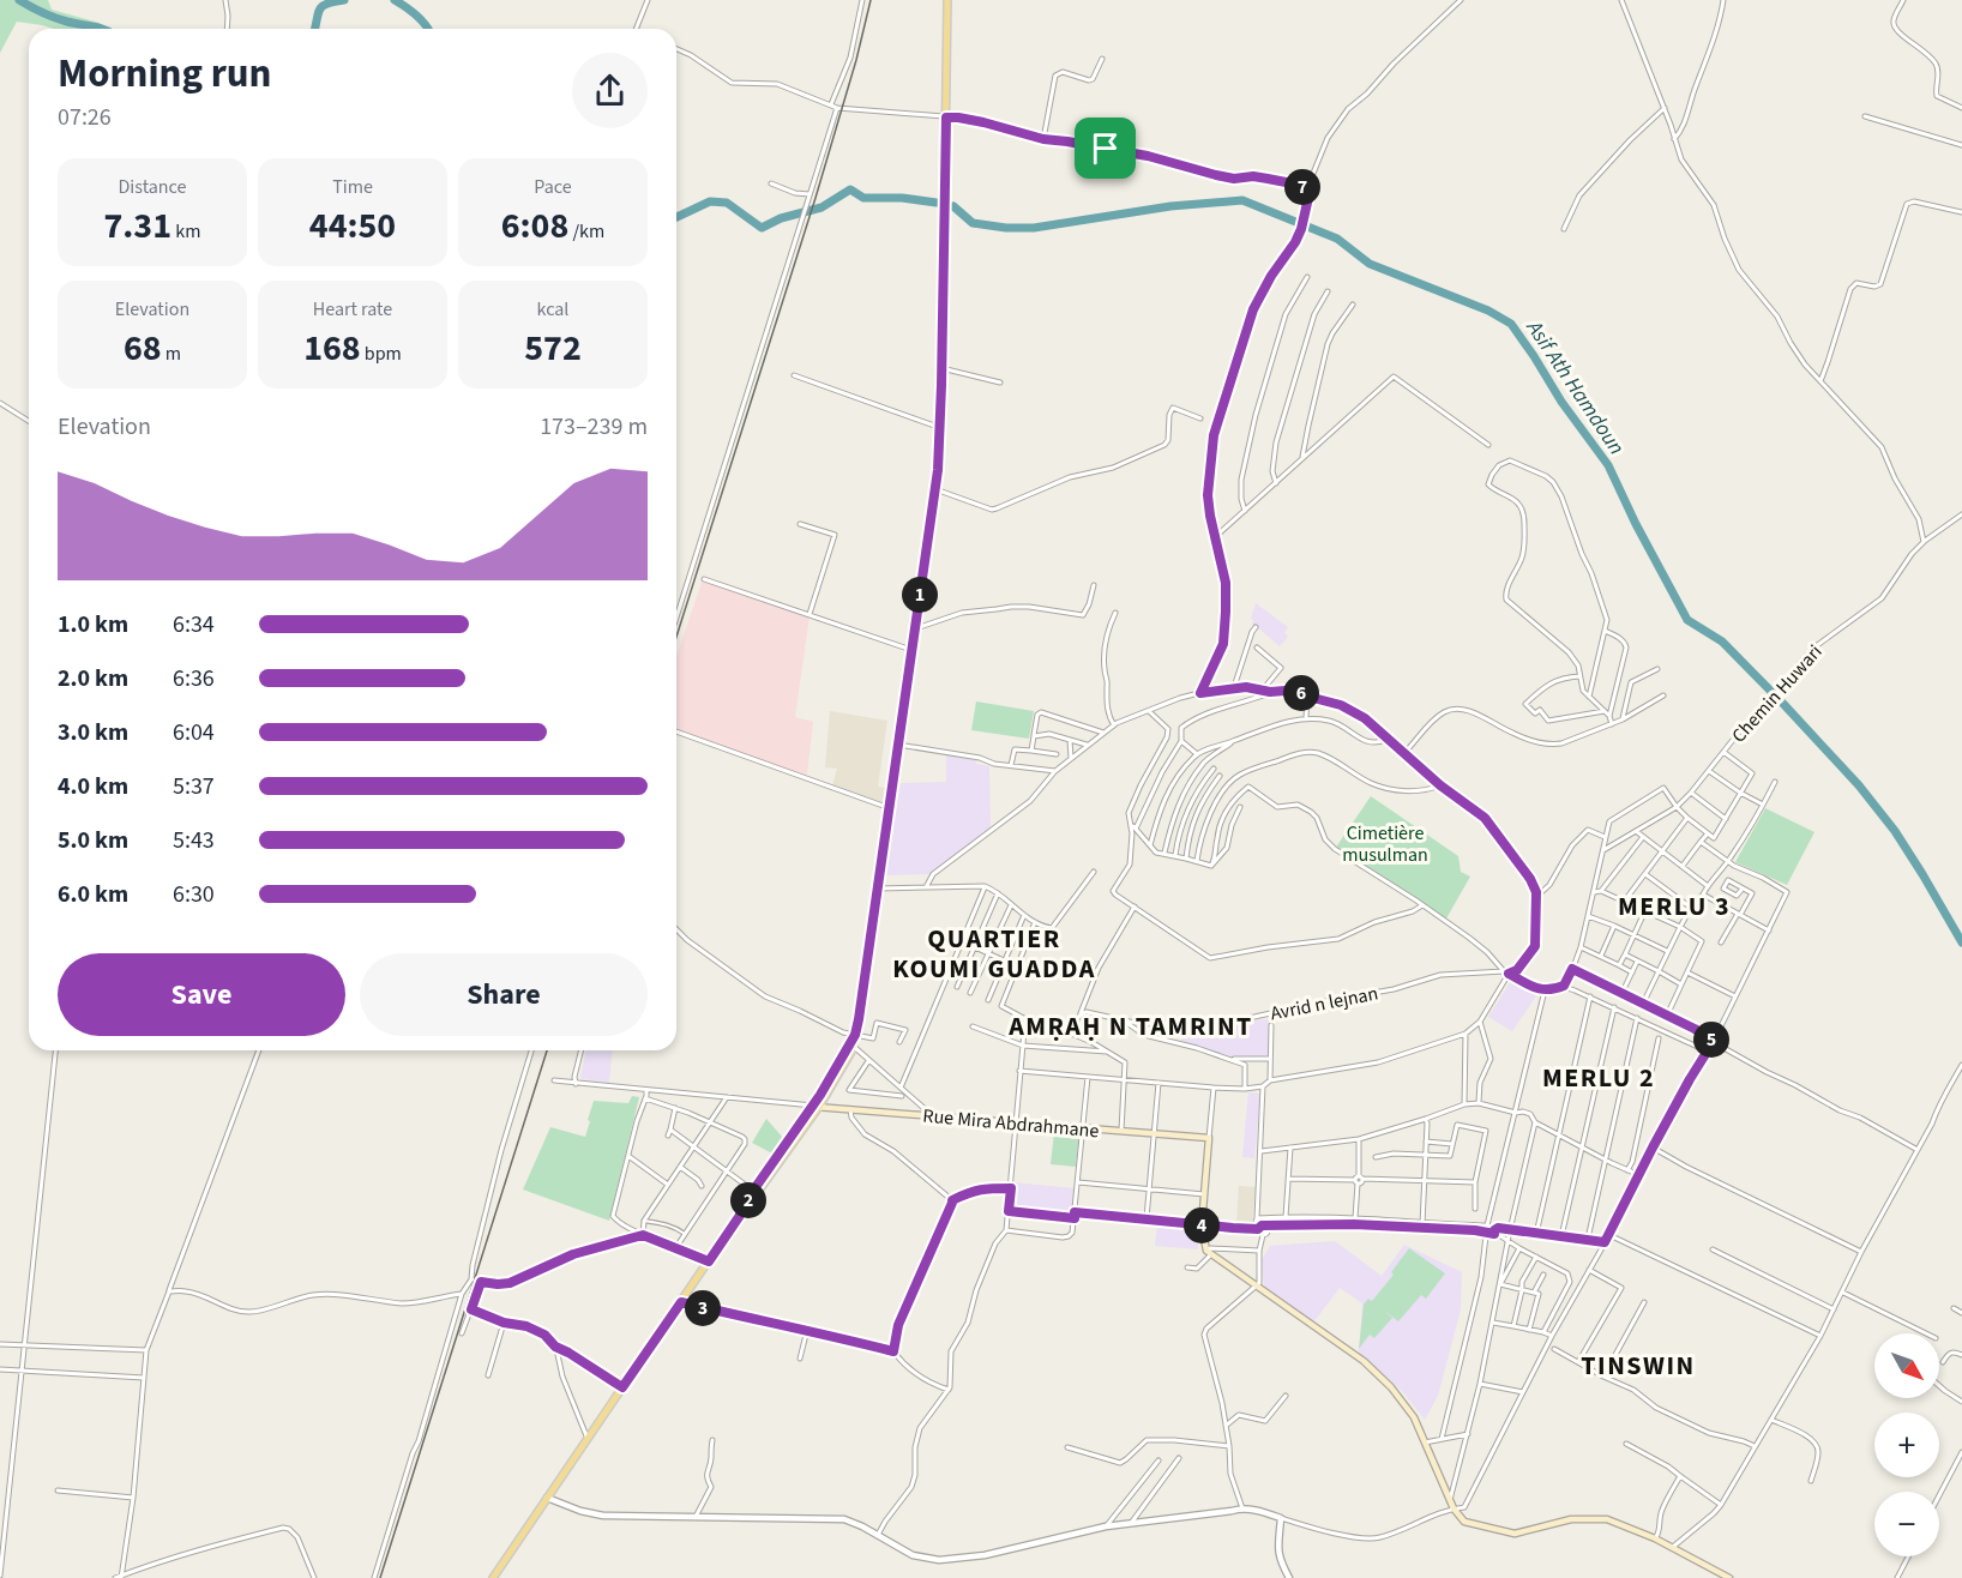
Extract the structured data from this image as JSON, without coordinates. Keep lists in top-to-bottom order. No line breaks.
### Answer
{"streets":{"main road":["Rue Mira Abdrahmane"],"street":["Chemin Huwari","Avrid n lejnan"]},"districts":["MERLU 3","QUARTIER KOUMI GUADDA","AMṚAḤ N TAMRINT","MERLU 2","TINSWIN"],"water":["Asif Ath Hamdoun"],"parks":["Cimetière musulman"],"north":"bottom right","page":{"heading":["Morning run","07:26"],"stats":[["Distance","7.31 km"],["Time","44:50"],["Pace","6:08 /km"],["Elevation","68 m"],["Heart rate","168 bpm"],["kcal","572"]],"pins":["7","1","6","5","2","4","3"],"chart":["Elevation","173–239 m"],"list":[{"name":"1.0 km","note":"6:34"},{"name":"2.0 km","note":"6:36"},{"name":"3.0 km","note":"6:04"},{"name":"4.0 km","note":"5:37"},{"name":"5.0 km","note":"5:43"},{"name":"6.0 km","note":"6:30"}],"buttons":["Save","Share"],"map_buttons":["+","−"]}}
